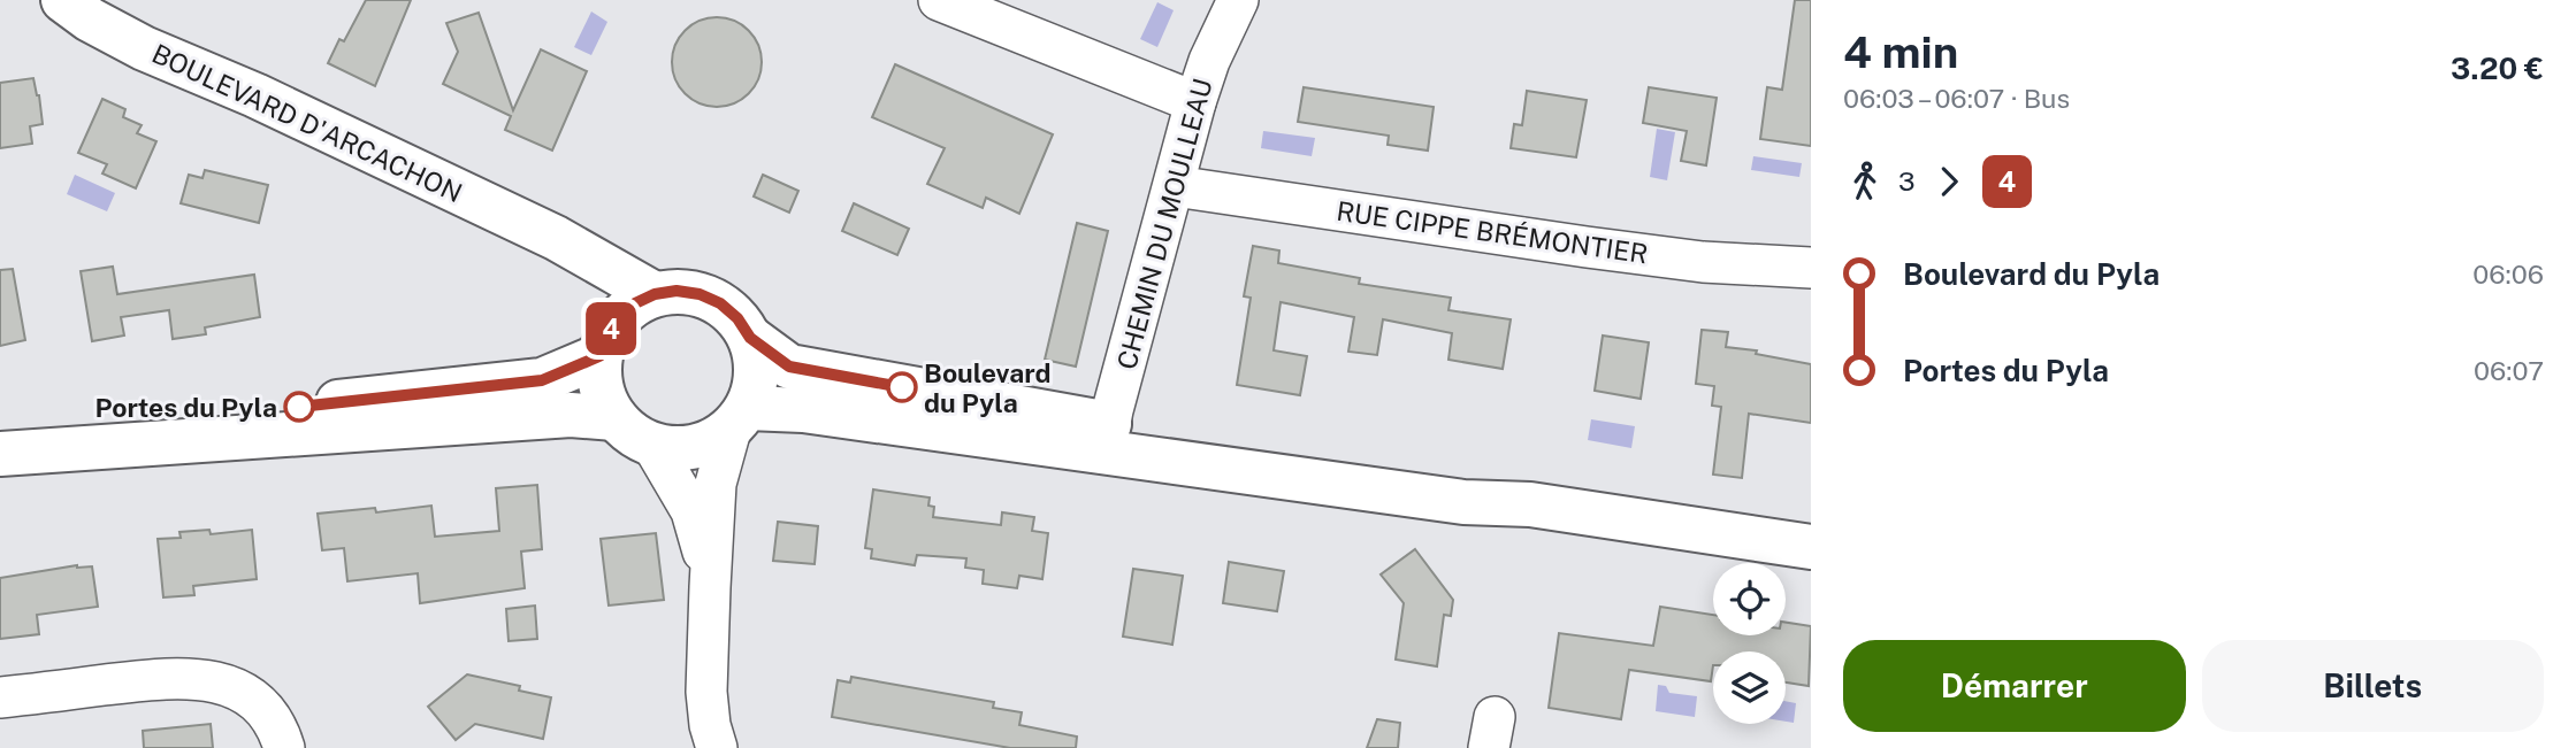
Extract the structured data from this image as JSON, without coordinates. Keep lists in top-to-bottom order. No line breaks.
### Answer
{"streets":{"main road":["BOULEVARD D'ARCACHON"],"street":["CHEMIN DU MOULLEAU","RUE CIPPE BRÉMONTIER"]},"crossings":[["CHEMIN DU MOULLEAU","RUE CIPPE BRÉMONTIER"]],"places":["Boulevard du Pyla","Portes du Pyla"],"lines":["bus line 4"],"page":{"on_map":"4","heading":["4 min","06:03 – 06:07 · Bus","3.20 €"],"legs":["3","4"],"list":[{"name":"Boulevard du Pyla","value":"06:06"},{"name":"Portes du Pyla","value":"06:07"}],"buttons":["Démarrer","Billets"]}}
